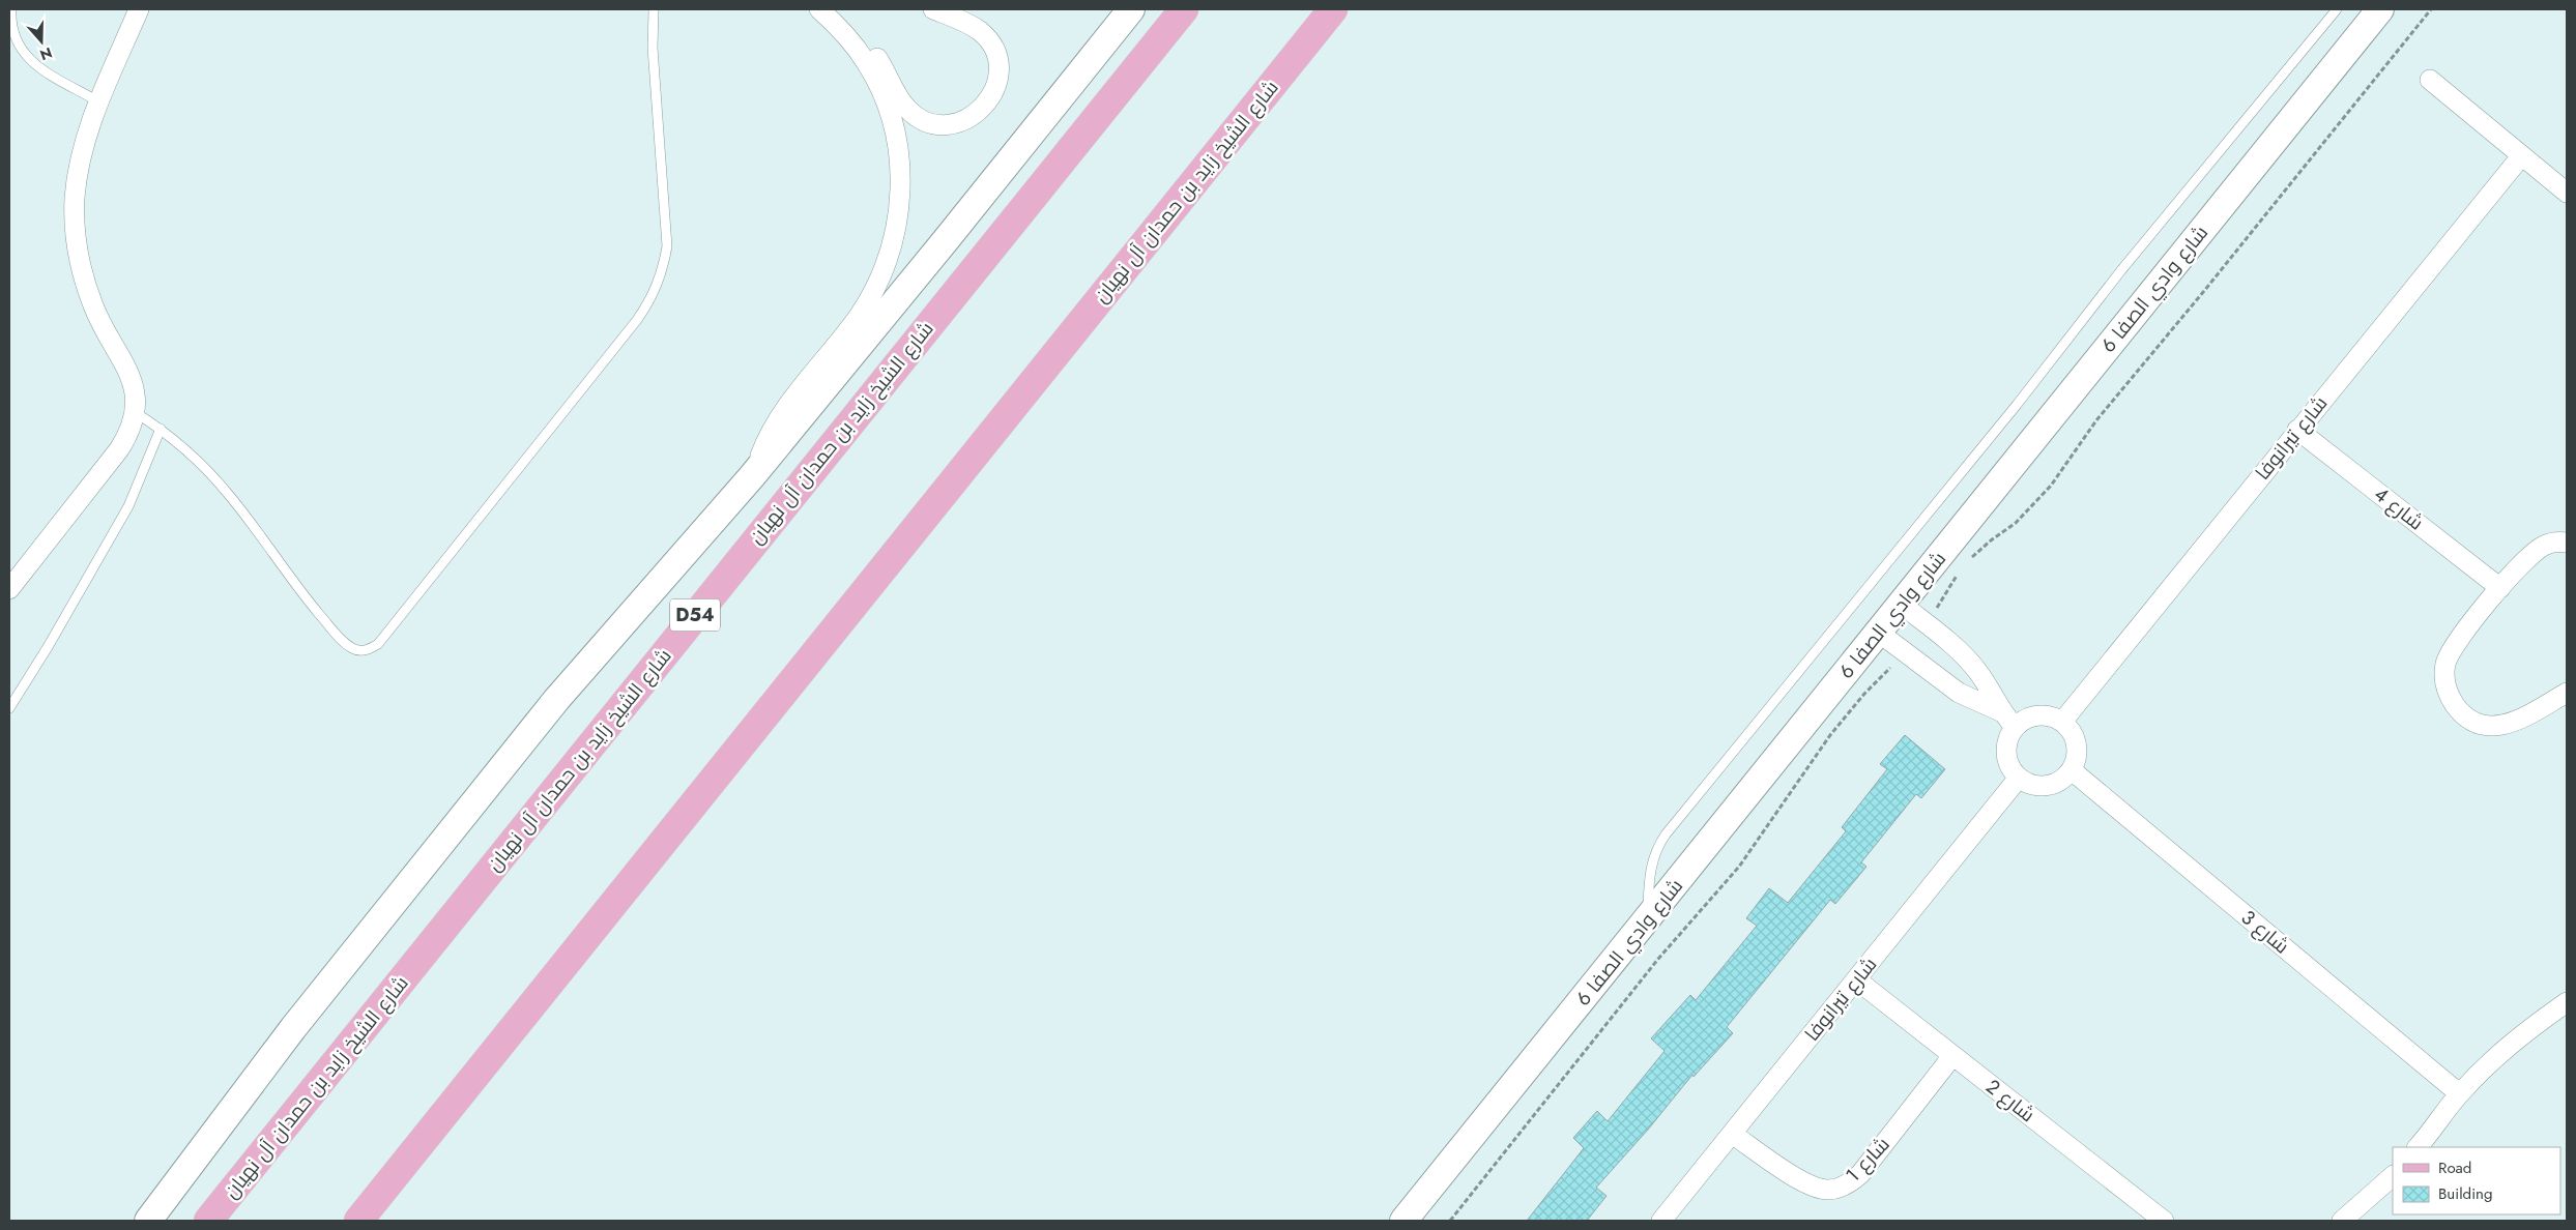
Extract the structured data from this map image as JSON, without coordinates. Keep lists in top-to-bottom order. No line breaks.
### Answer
{"streets":{"main road":["شارع الشيخ زايد بن حمدان آل نهيان","D54"],"street":["شارع وادي الصفا 6","شارع تيرانوفا","شارع 4","شارع 3","شارع 2","شارع 1"]},"crossings":[["شارع تيرانوفا","شارع 4"],["شارع تيرانوفا","شارع 3"],["شارع تيرانوفا","شارع 2"],["شارع تيرانوفا","شارع 1"],["شارع 2","شارع 1"]],"legend":["Road","Building"],"north":"bottom"}
